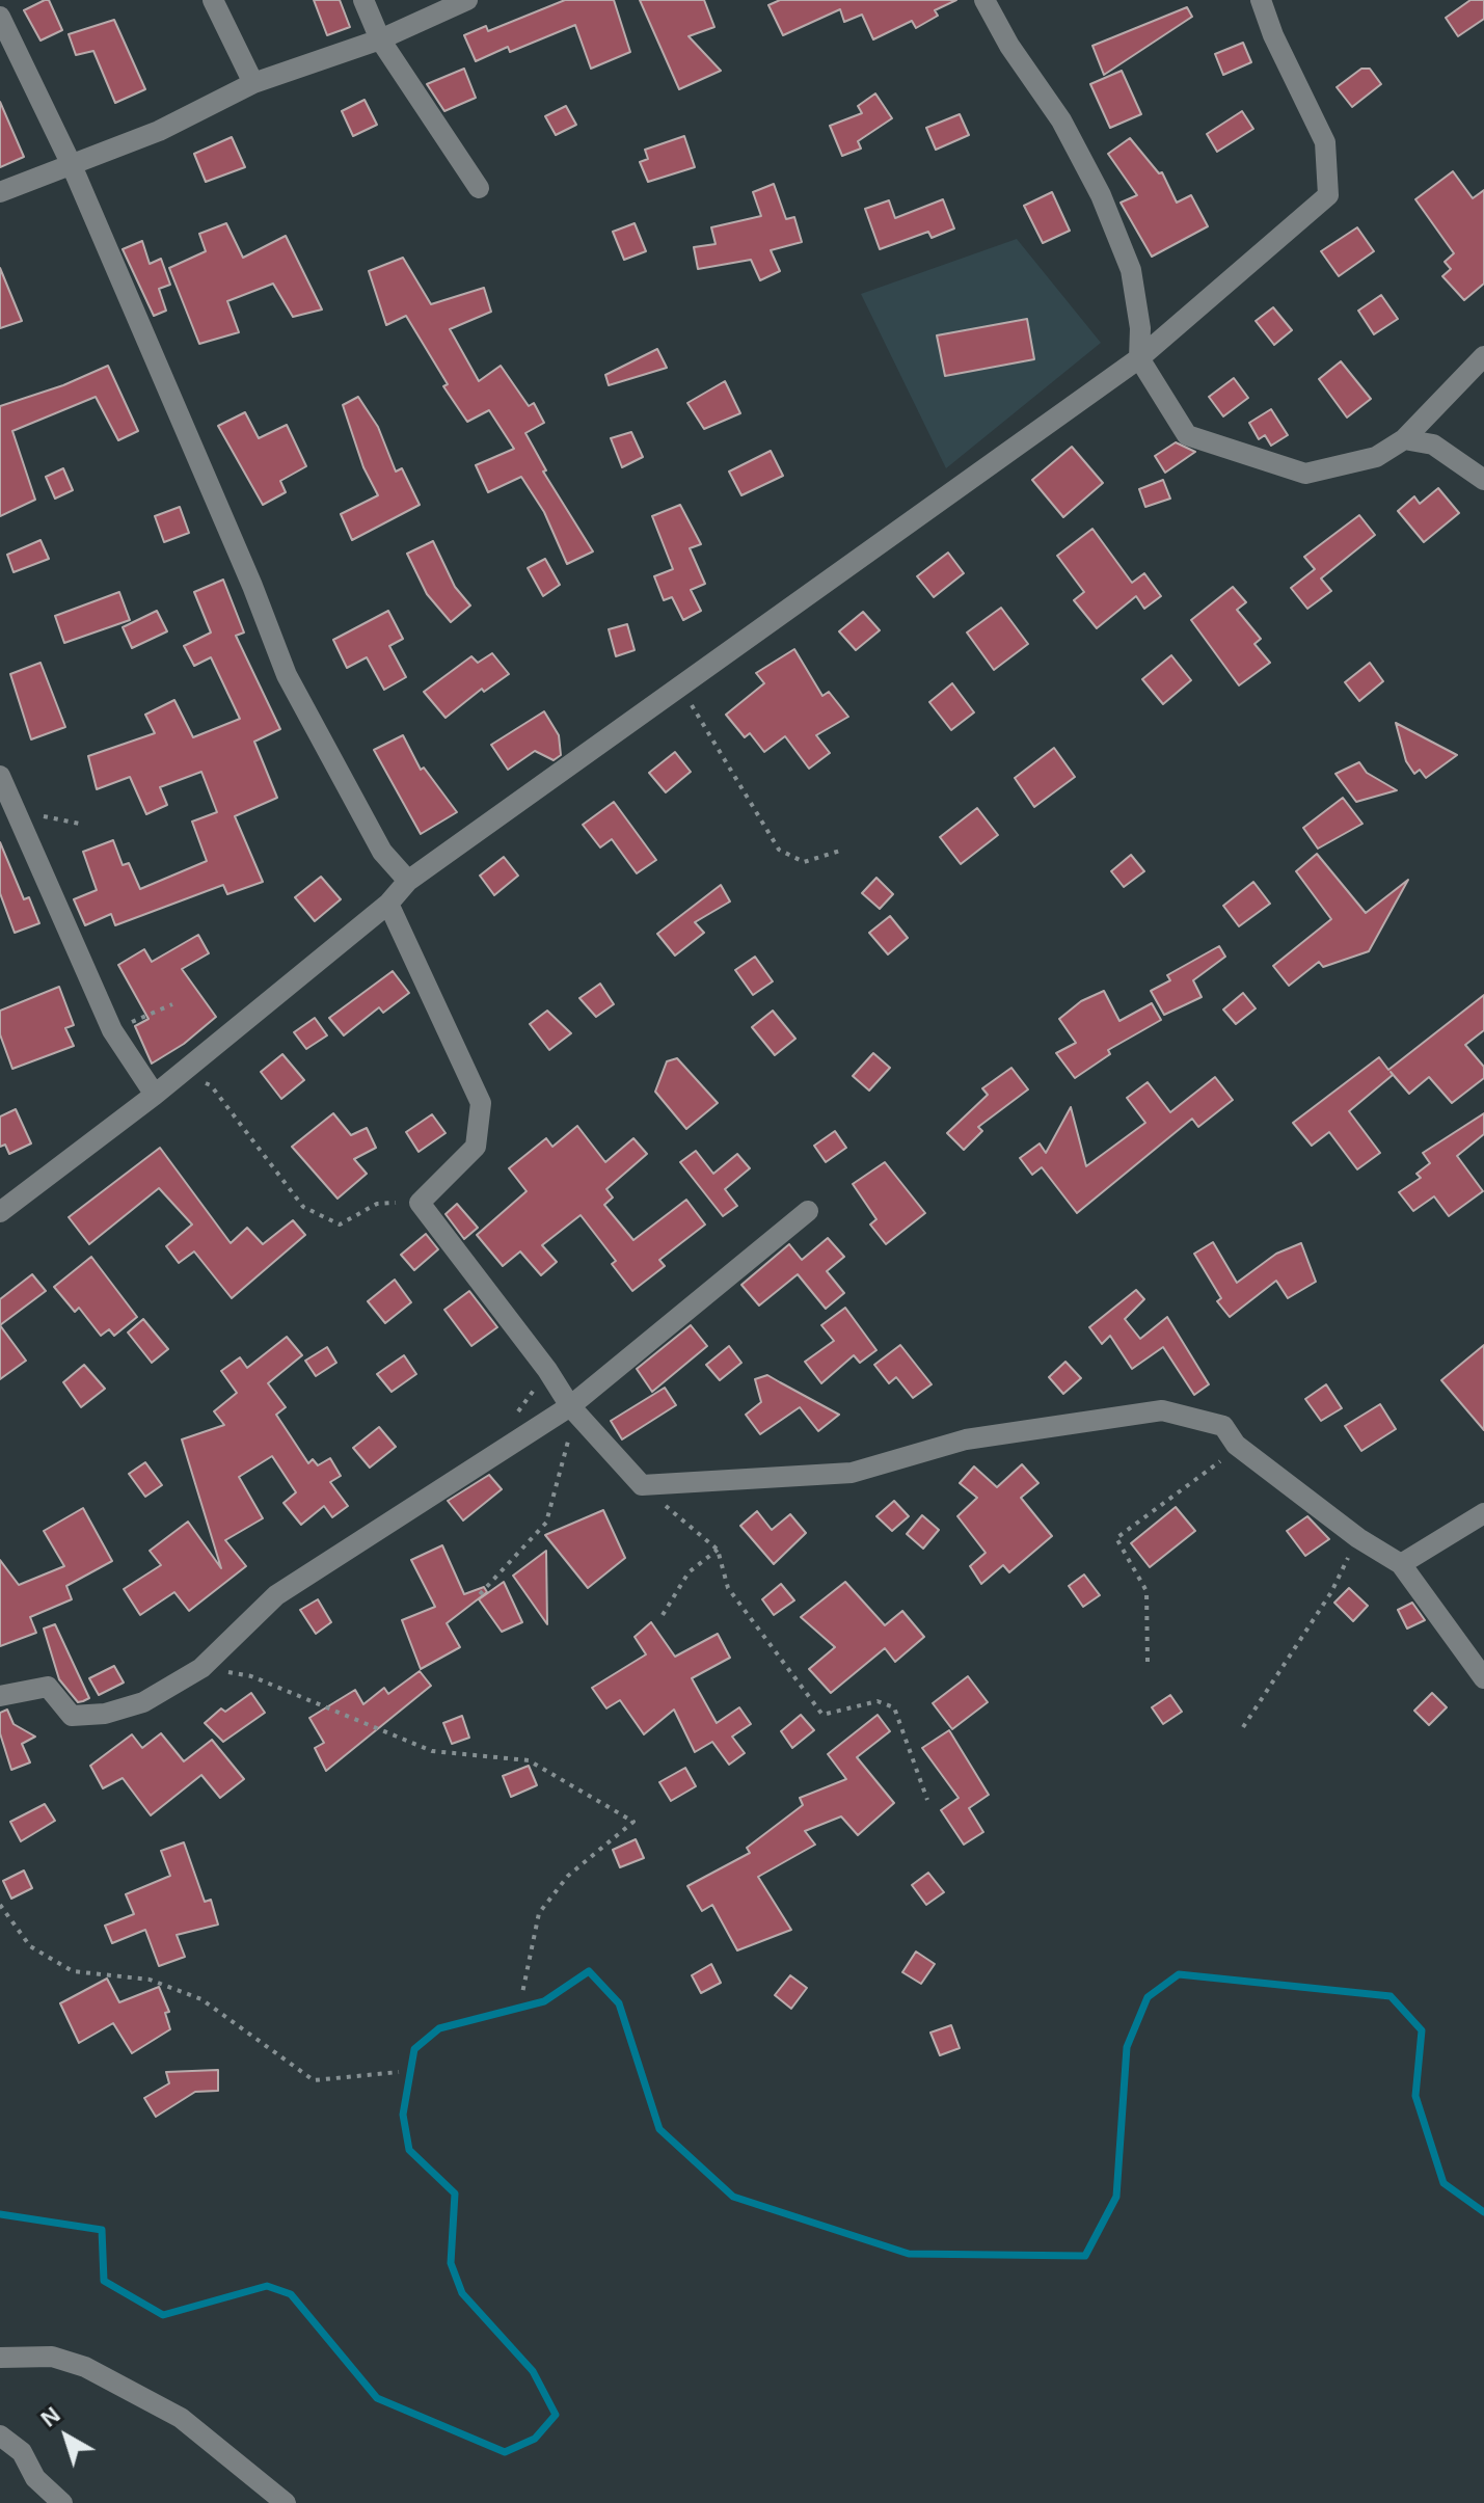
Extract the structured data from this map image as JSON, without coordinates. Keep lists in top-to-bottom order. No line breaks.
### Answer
{"north":"top left"}
